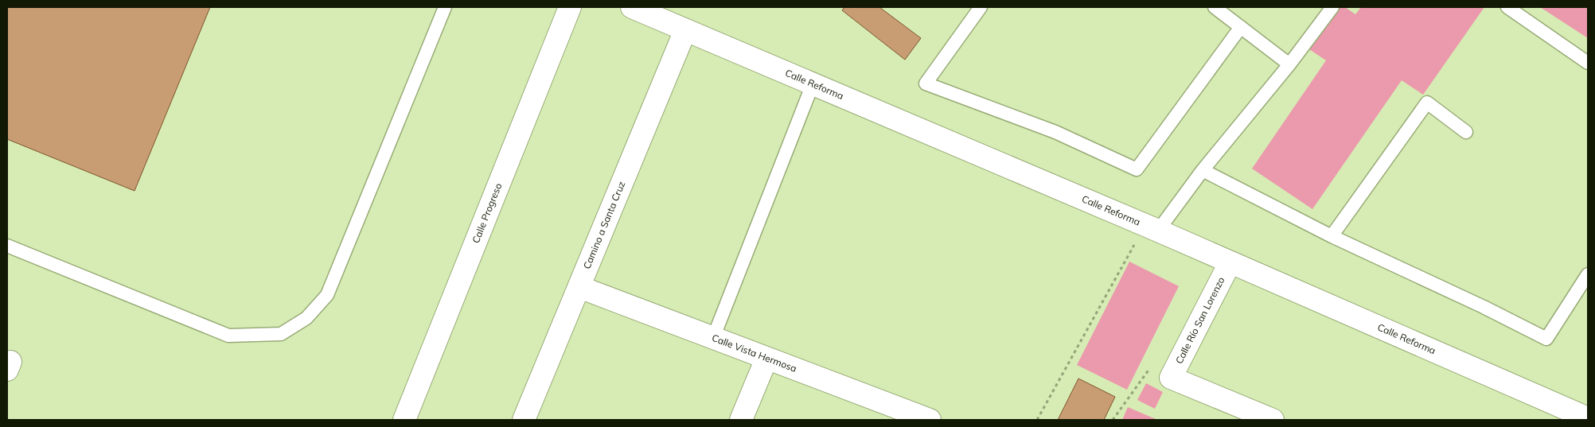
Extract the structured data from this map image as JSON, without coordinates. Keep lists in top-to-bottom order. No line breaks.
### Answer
{"streets":{"street":["Calle Reforma","Calle Progreso","Camino a Santa Cruz","Calle Río San Lorenzo","Calle Vista Hermosa"]},"crossings":[["Calle Reforma","Camino a Santa Cruz"],["Calle Reforma","Calle Río San Lorenzo"],["Camino a Santa Cruz","Calle Vista Hermosa"]]}
